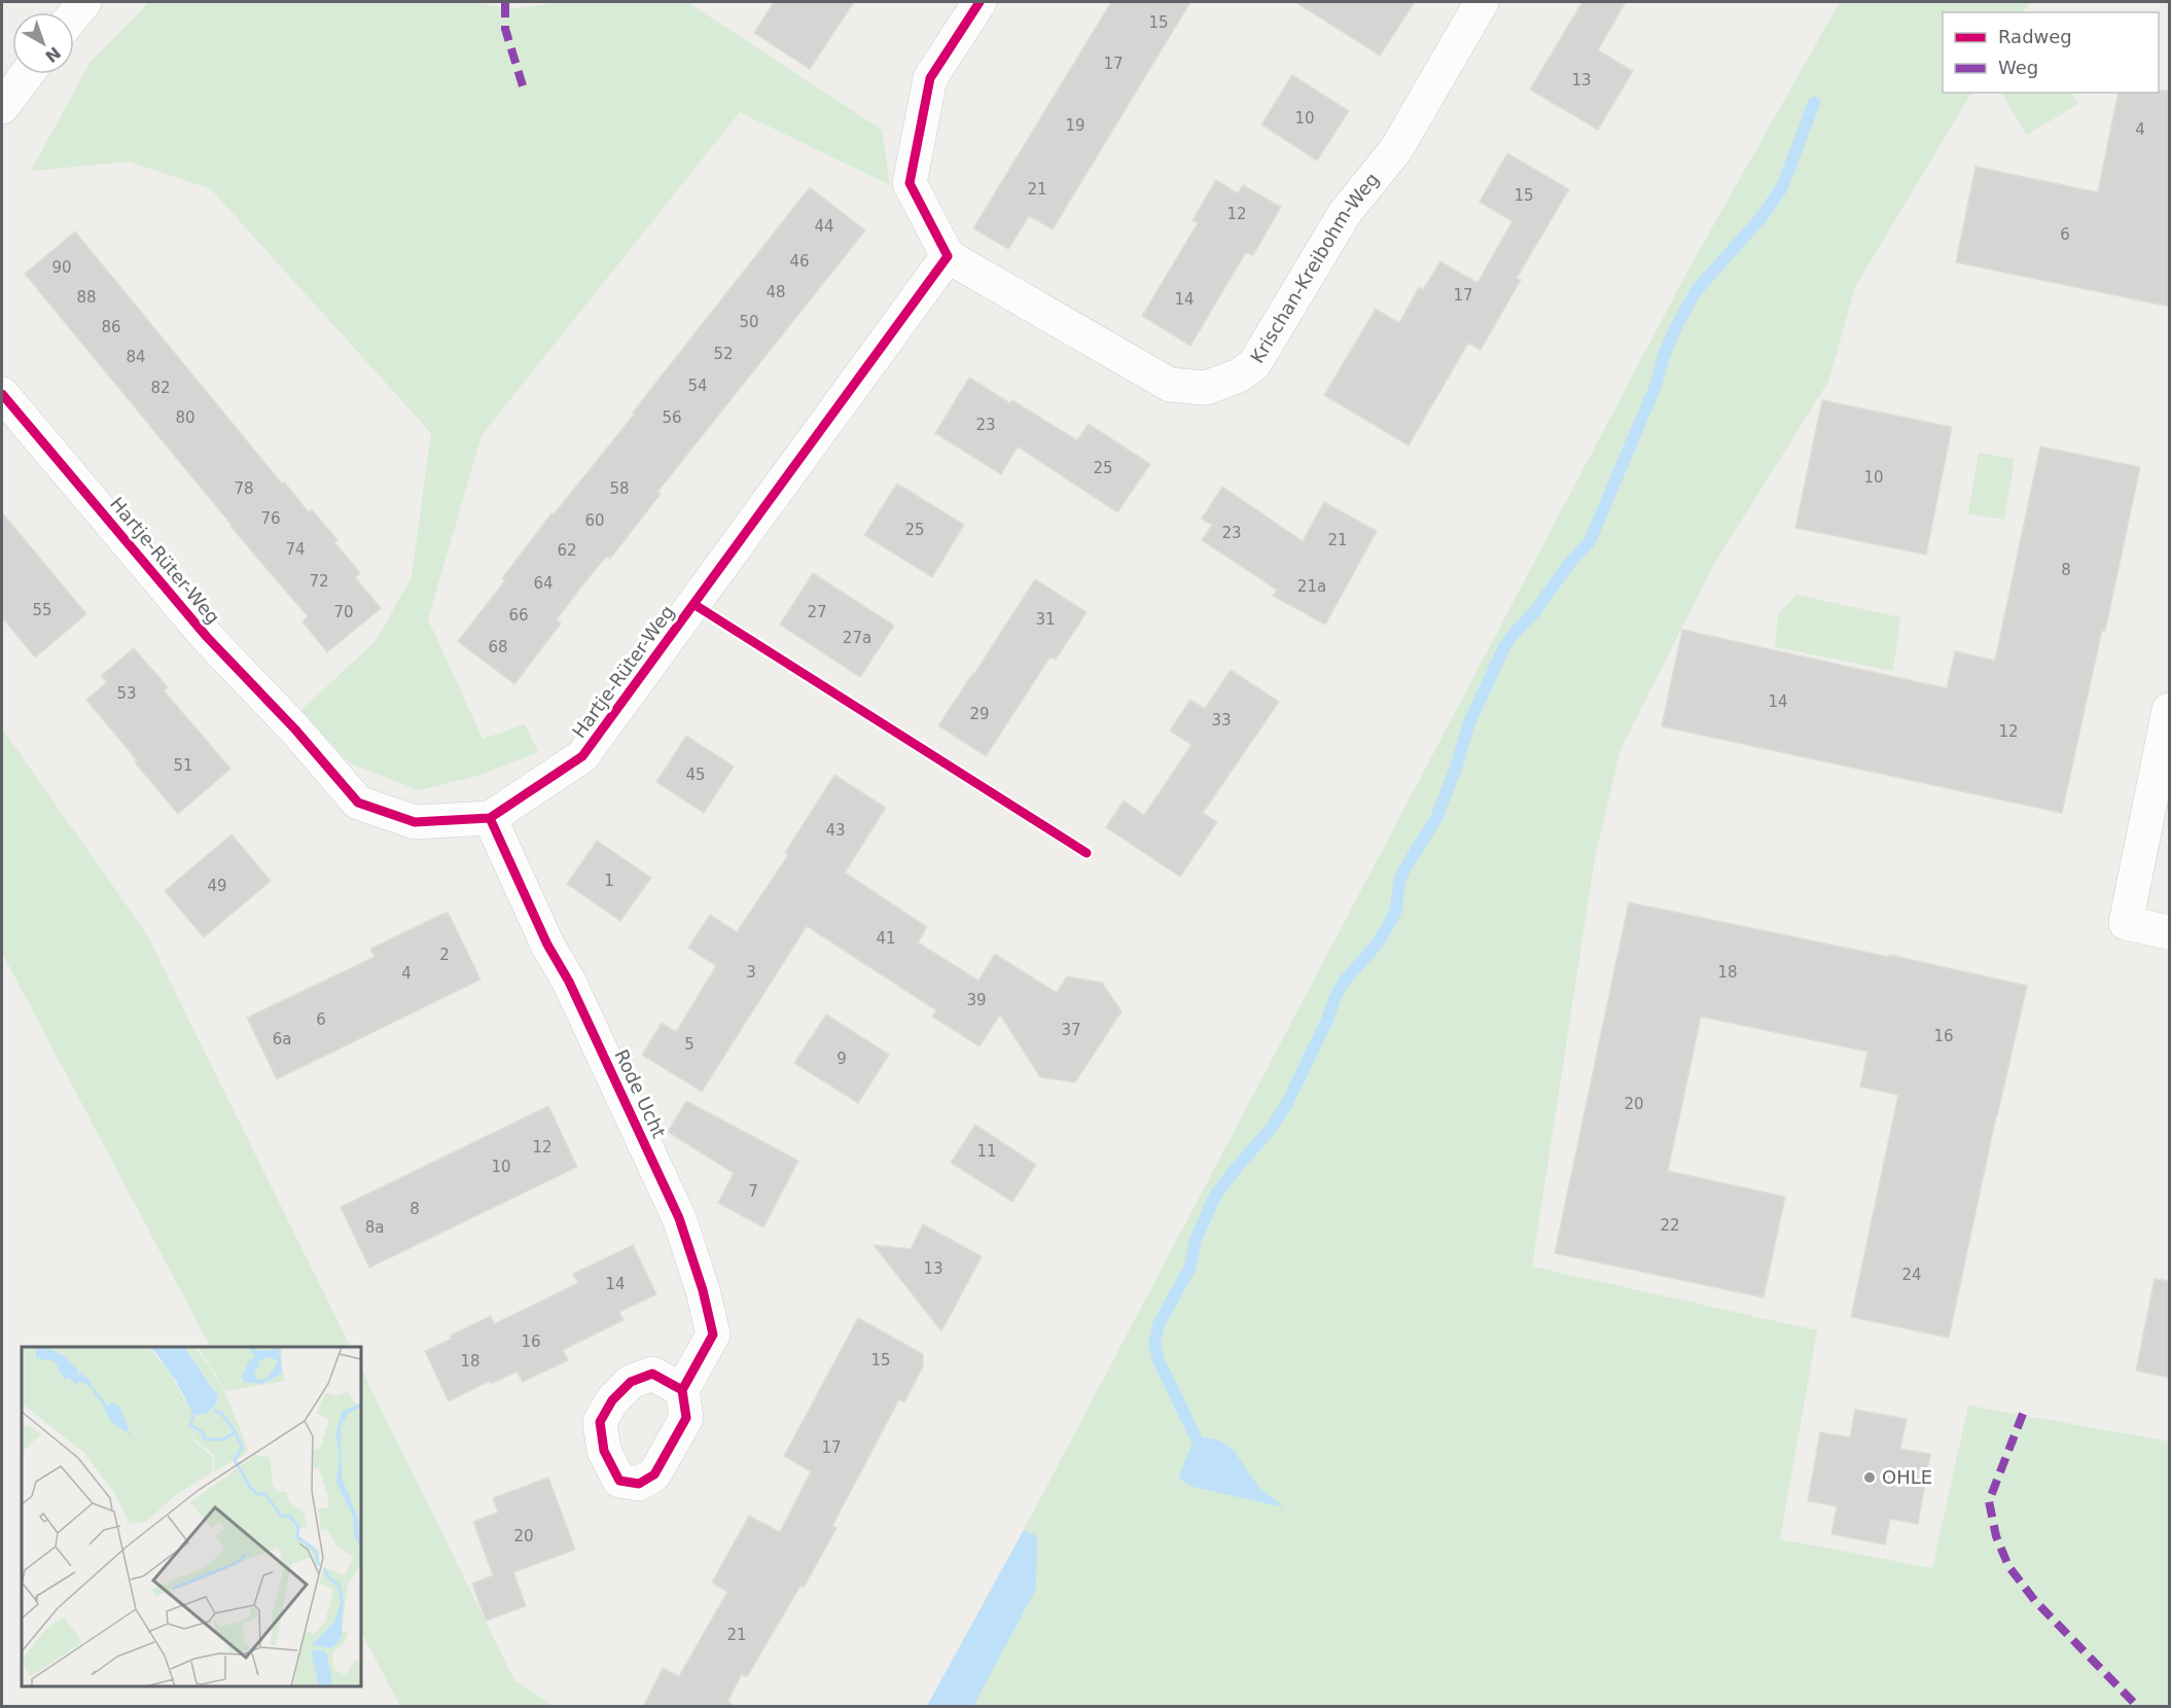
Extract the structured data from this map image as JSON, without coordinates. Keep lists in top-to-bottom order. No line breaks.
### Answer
{"streets":{"street":["Krischan-Kreibohm-Weg","Hartje-Rüter-Weg","Rode Ucht"]},"crossings":[["Krischan-Kreibohm-Weg","Hartje-Rüter-Weg"],["Hartje-Rüter-Weg","Rode Ucht"]],"places":["OHLE"],"house_numbers":["15","17","13","10","19","4","21","15","12","44","6","46","90","48","17","88","14","50","86","52","84","54","82","80","56","23","25","10","78","58","76","60","25","23","21","74","62","8","72","64","21a","55","70","27","66","31","27a","68","53","14","29","33","12","51","45","43","1","49","41","2","3","18","4","39","6","37","16","6a","5","9","20","12","11","10","7","8","22","8a","13","24","14","16","15","18","17","20","21"],"legend":["Radweg","Weg"],"north":"bottom right"}
